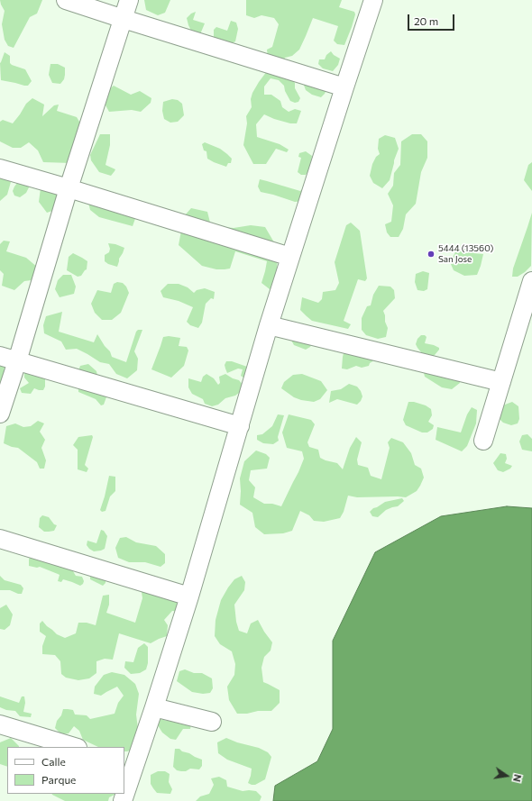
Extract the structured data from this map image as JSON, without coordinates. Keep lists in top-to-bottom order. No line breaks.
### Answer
{"places":["5444 (13560) San Jose"],"legend":["Calle","Parque"],"scale_bar":"20 m","north":"right"}
